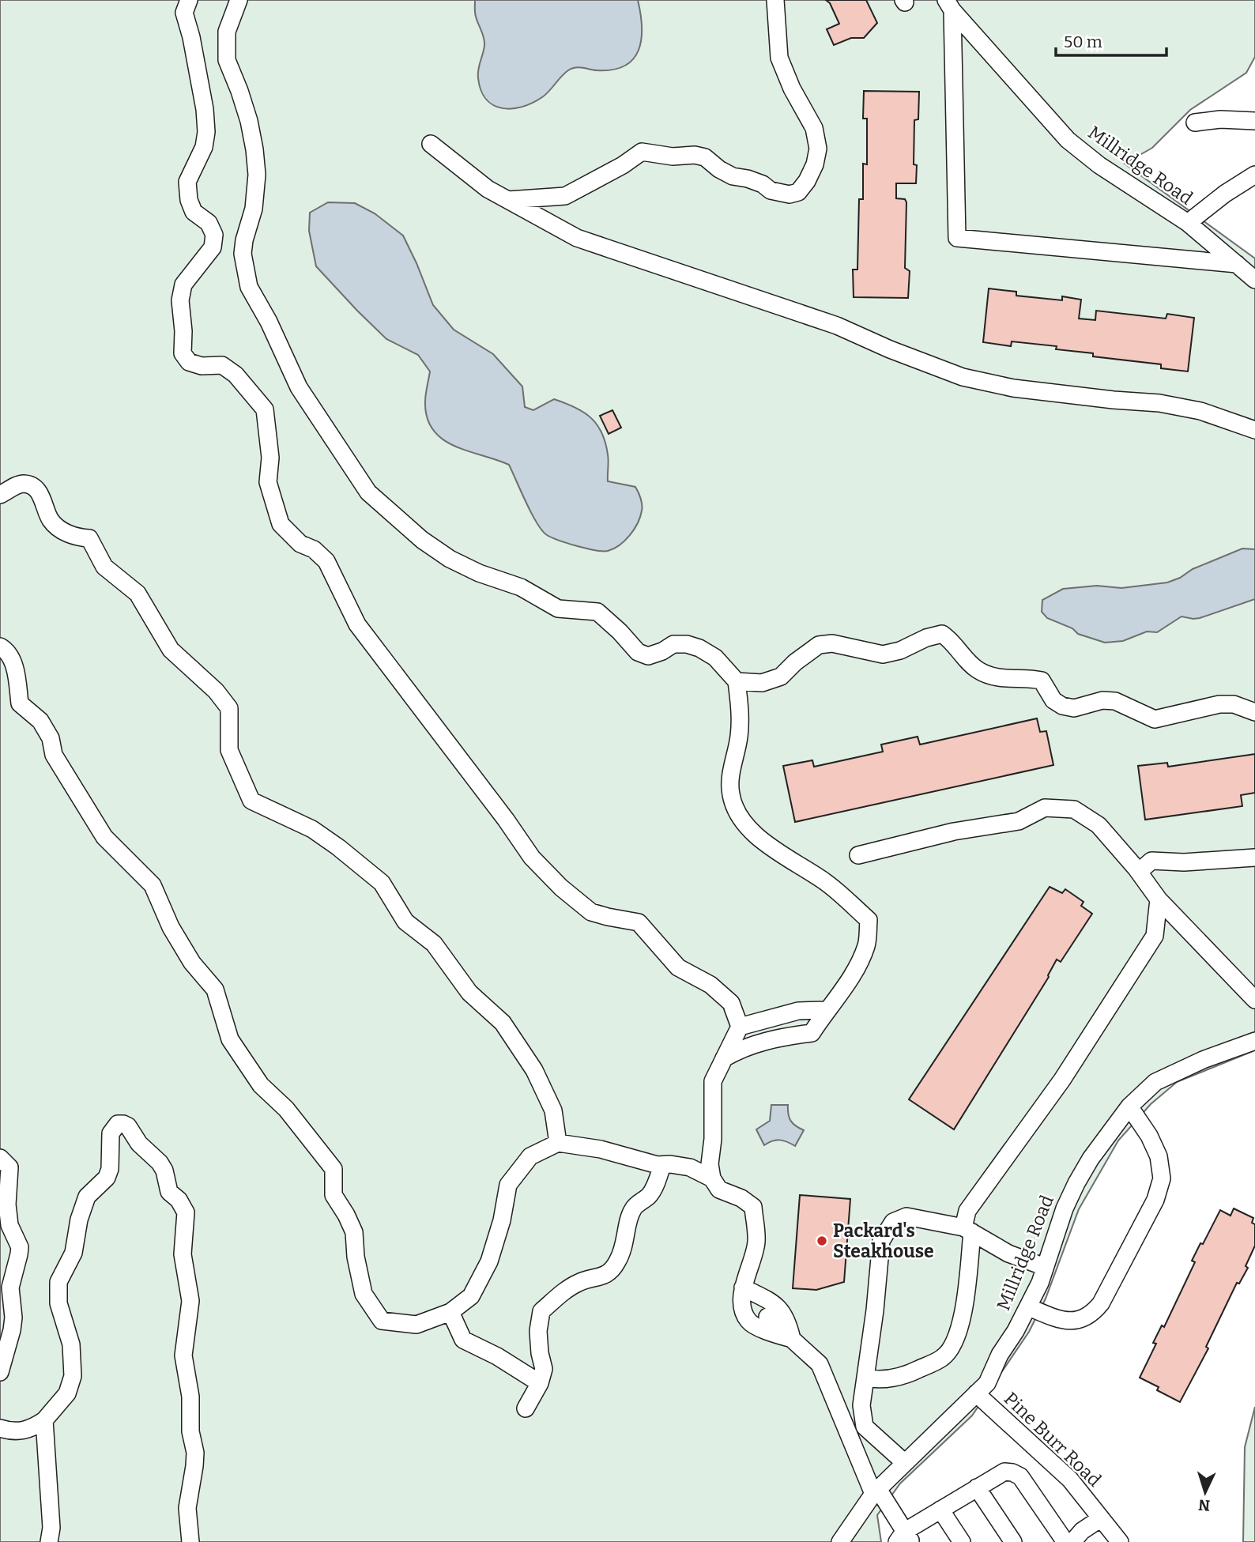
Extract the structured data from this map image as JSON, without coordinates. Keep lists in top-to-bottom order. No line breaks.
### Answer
{"streets":{"street":["Millridge Road","Pine Burr Road"]},"crossings":[["Millridge Road","Pine Burr Road"]],"places":["Packard's Steakhouse"],"scale_bar":"50 m","north":"bottom"}
